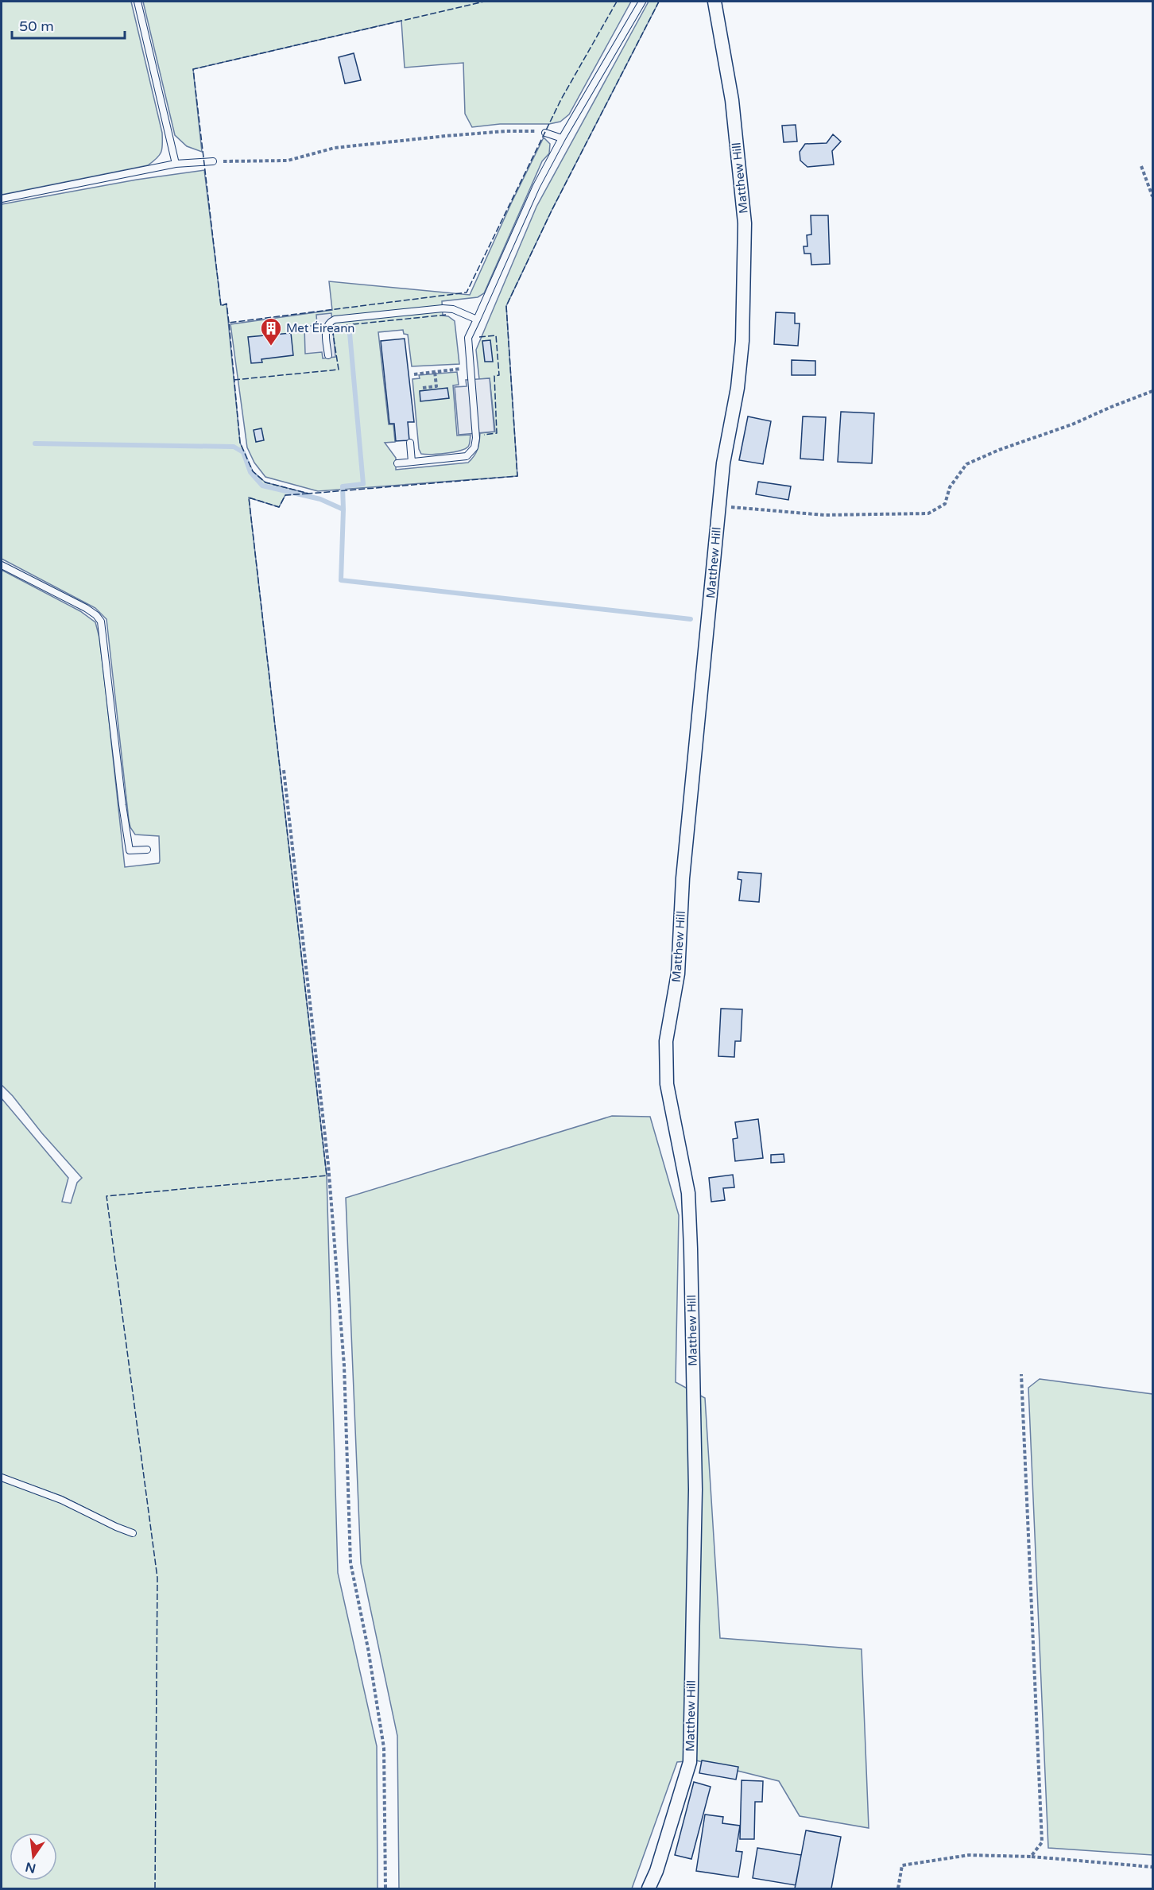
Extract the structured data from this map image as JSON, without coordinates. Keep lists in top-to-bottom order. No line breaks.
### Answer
{"streets":{"street":["Matthew Hill"]},"places":{"building":["Met Éireann"]},"scale_bar":"50 m","north":"bottom"}
